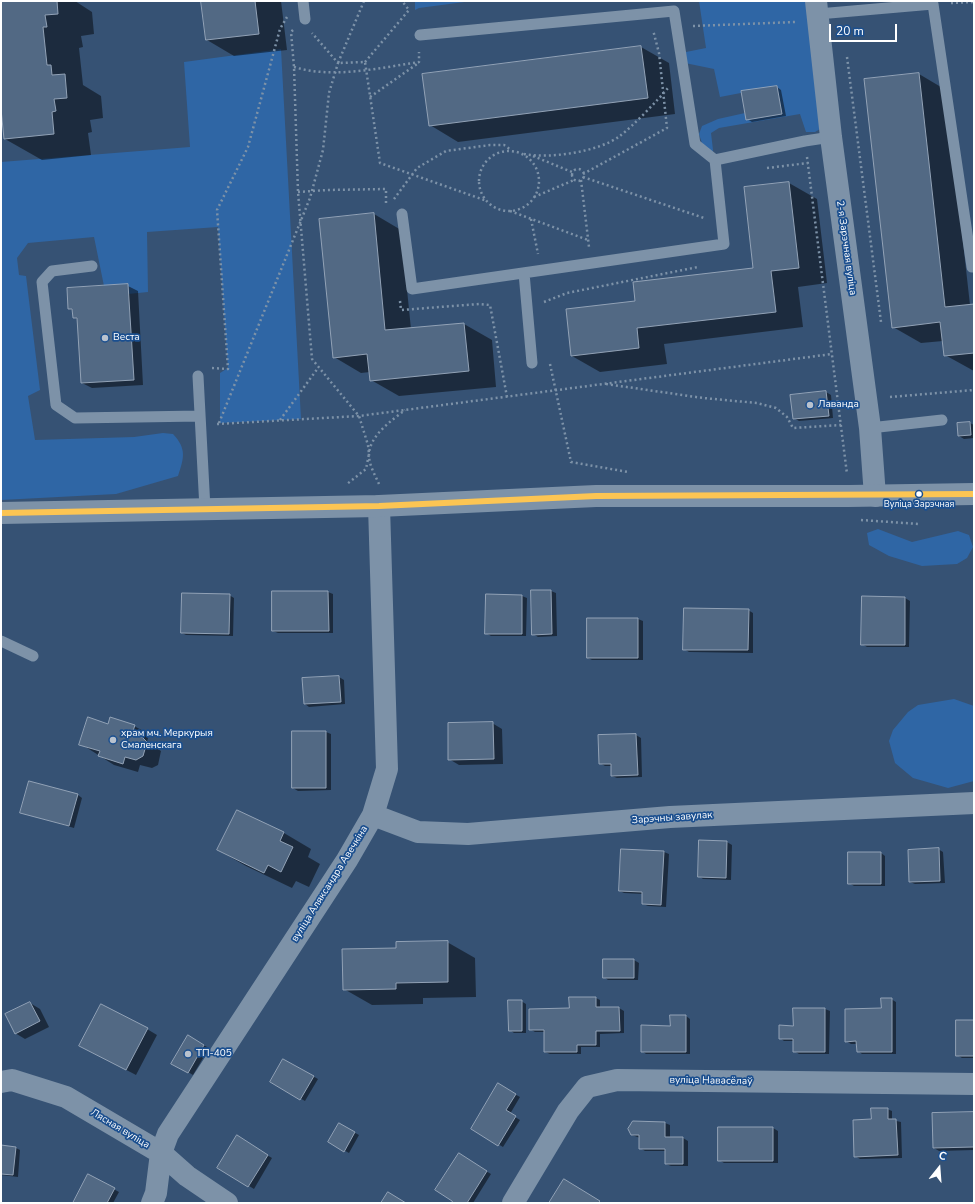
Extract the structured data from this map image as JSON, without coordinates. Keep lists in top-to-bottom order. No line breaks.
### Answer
{"streets":{"street":["2-я Зарэчная вуліца","Зарэчны завулак","вуліца Аляксандра Авечкіна","вуліца Навасёлаў","Лясная вуліца"]},"crossings":[["Зарэчны завулак","вуліца Аляксандра Авечкіна"],["вуліца Аляксандра Авечкіна","Лясная вуліца"]],"places":["Веста","Лаванда","Вуліца Зарэчная","храм мч. Меркурыя Смаленскага","ТП-405"],"scale_bar":"20 m","north":"top"}
